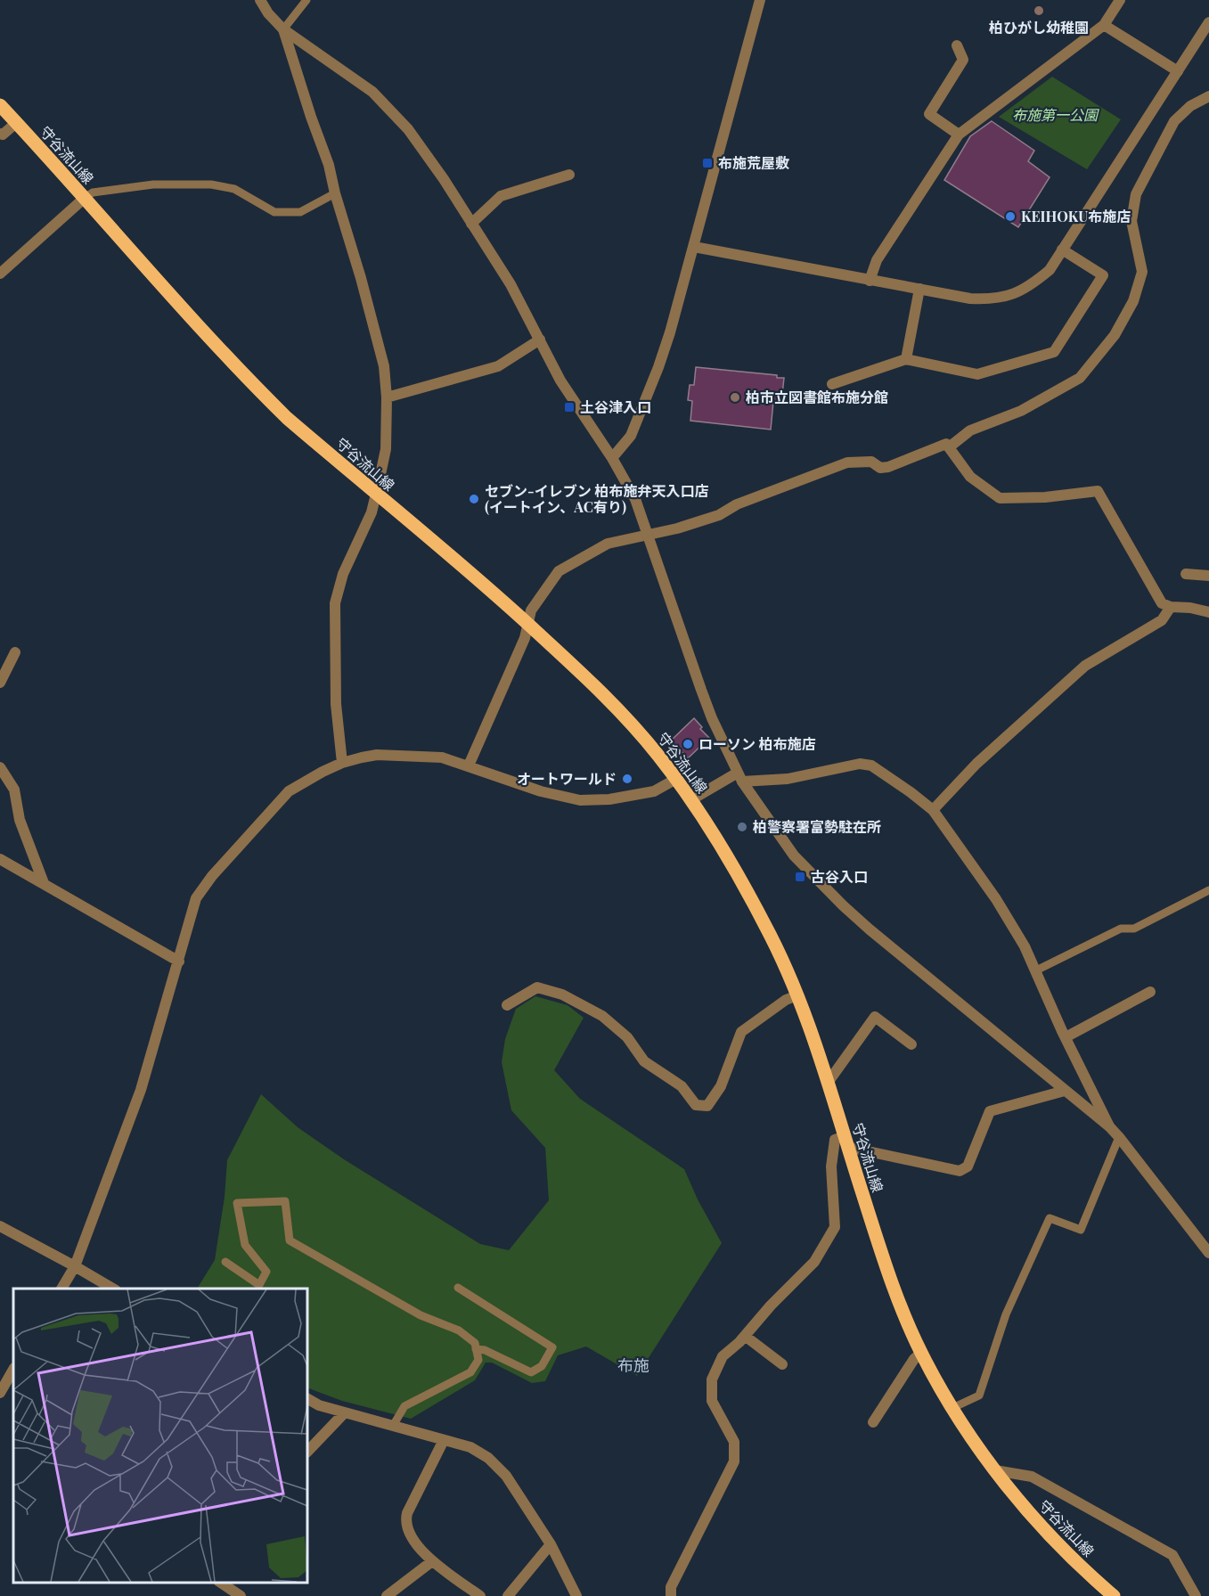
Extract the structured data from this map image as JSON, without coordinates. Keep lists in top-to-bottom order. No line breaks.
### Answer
{"streets":{"main road":["守谷流山線"]},"districts":["布施"],"parks":["布施第一公園"],"places":{"other":["柏ひがし幼稚園","KEIHOKU布施店","柏市立図書館布施分館","セブン-イレブン 柏布施弁天入口店 (イートイン、AC有り)","ローソン 柏布施店","オートワールド","柏警察署富勢駐在所"],"transit":["布施荒屋敷","土谷津入口","古谷入口"]}}
